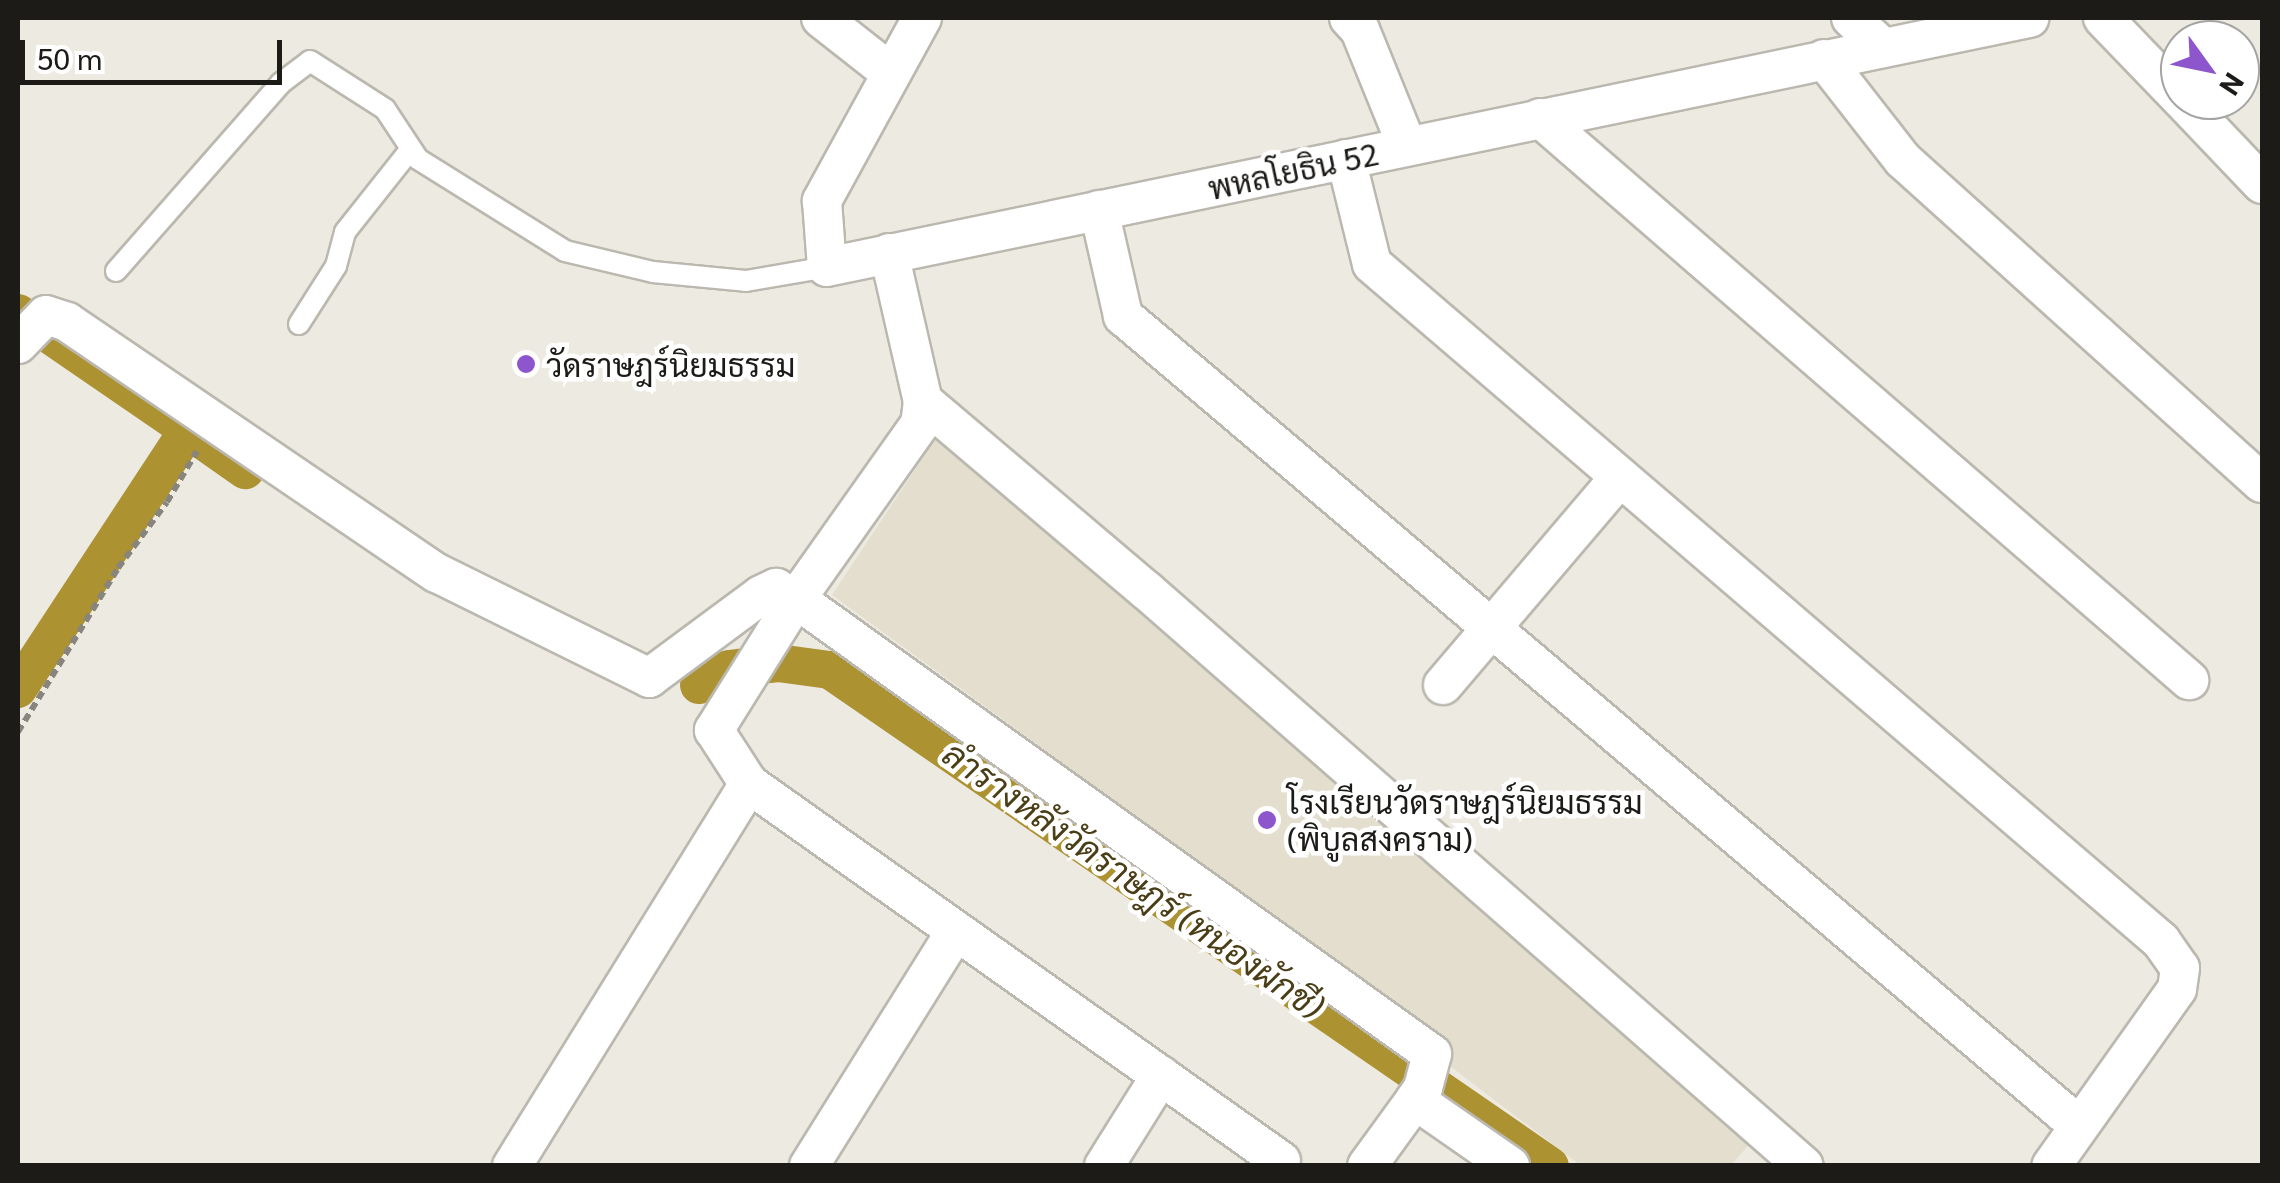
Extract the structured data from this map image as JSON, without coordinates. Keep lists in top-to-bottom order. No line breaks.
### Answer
{"streets":{"street":["พหลโยธิน 52"]},"water":["ลำรางหลังวัดราษฎร์ (หนองผักชี)"],"places":["วัดราษฎร์นิยมธรรม","โรงเรียนวัดราษฎร์นิยมธรรม (พิบูลสงคราม)"],"scale_bar":"50 m","north":"bottom right"}
